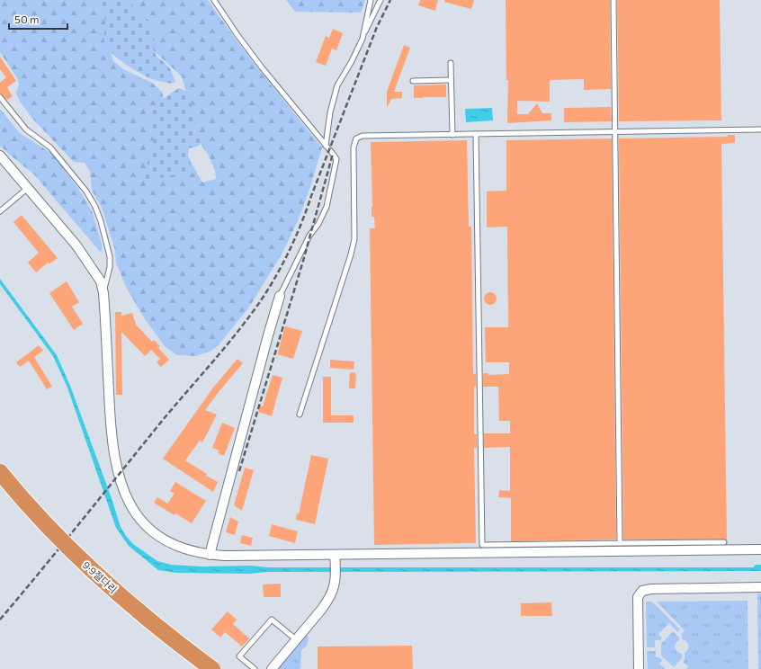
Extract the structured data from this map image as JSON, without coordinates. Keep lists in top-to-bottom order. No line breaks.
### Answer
{"streets":{"highway":["9·9절다리"]},"scale_bar":"50 m"}
